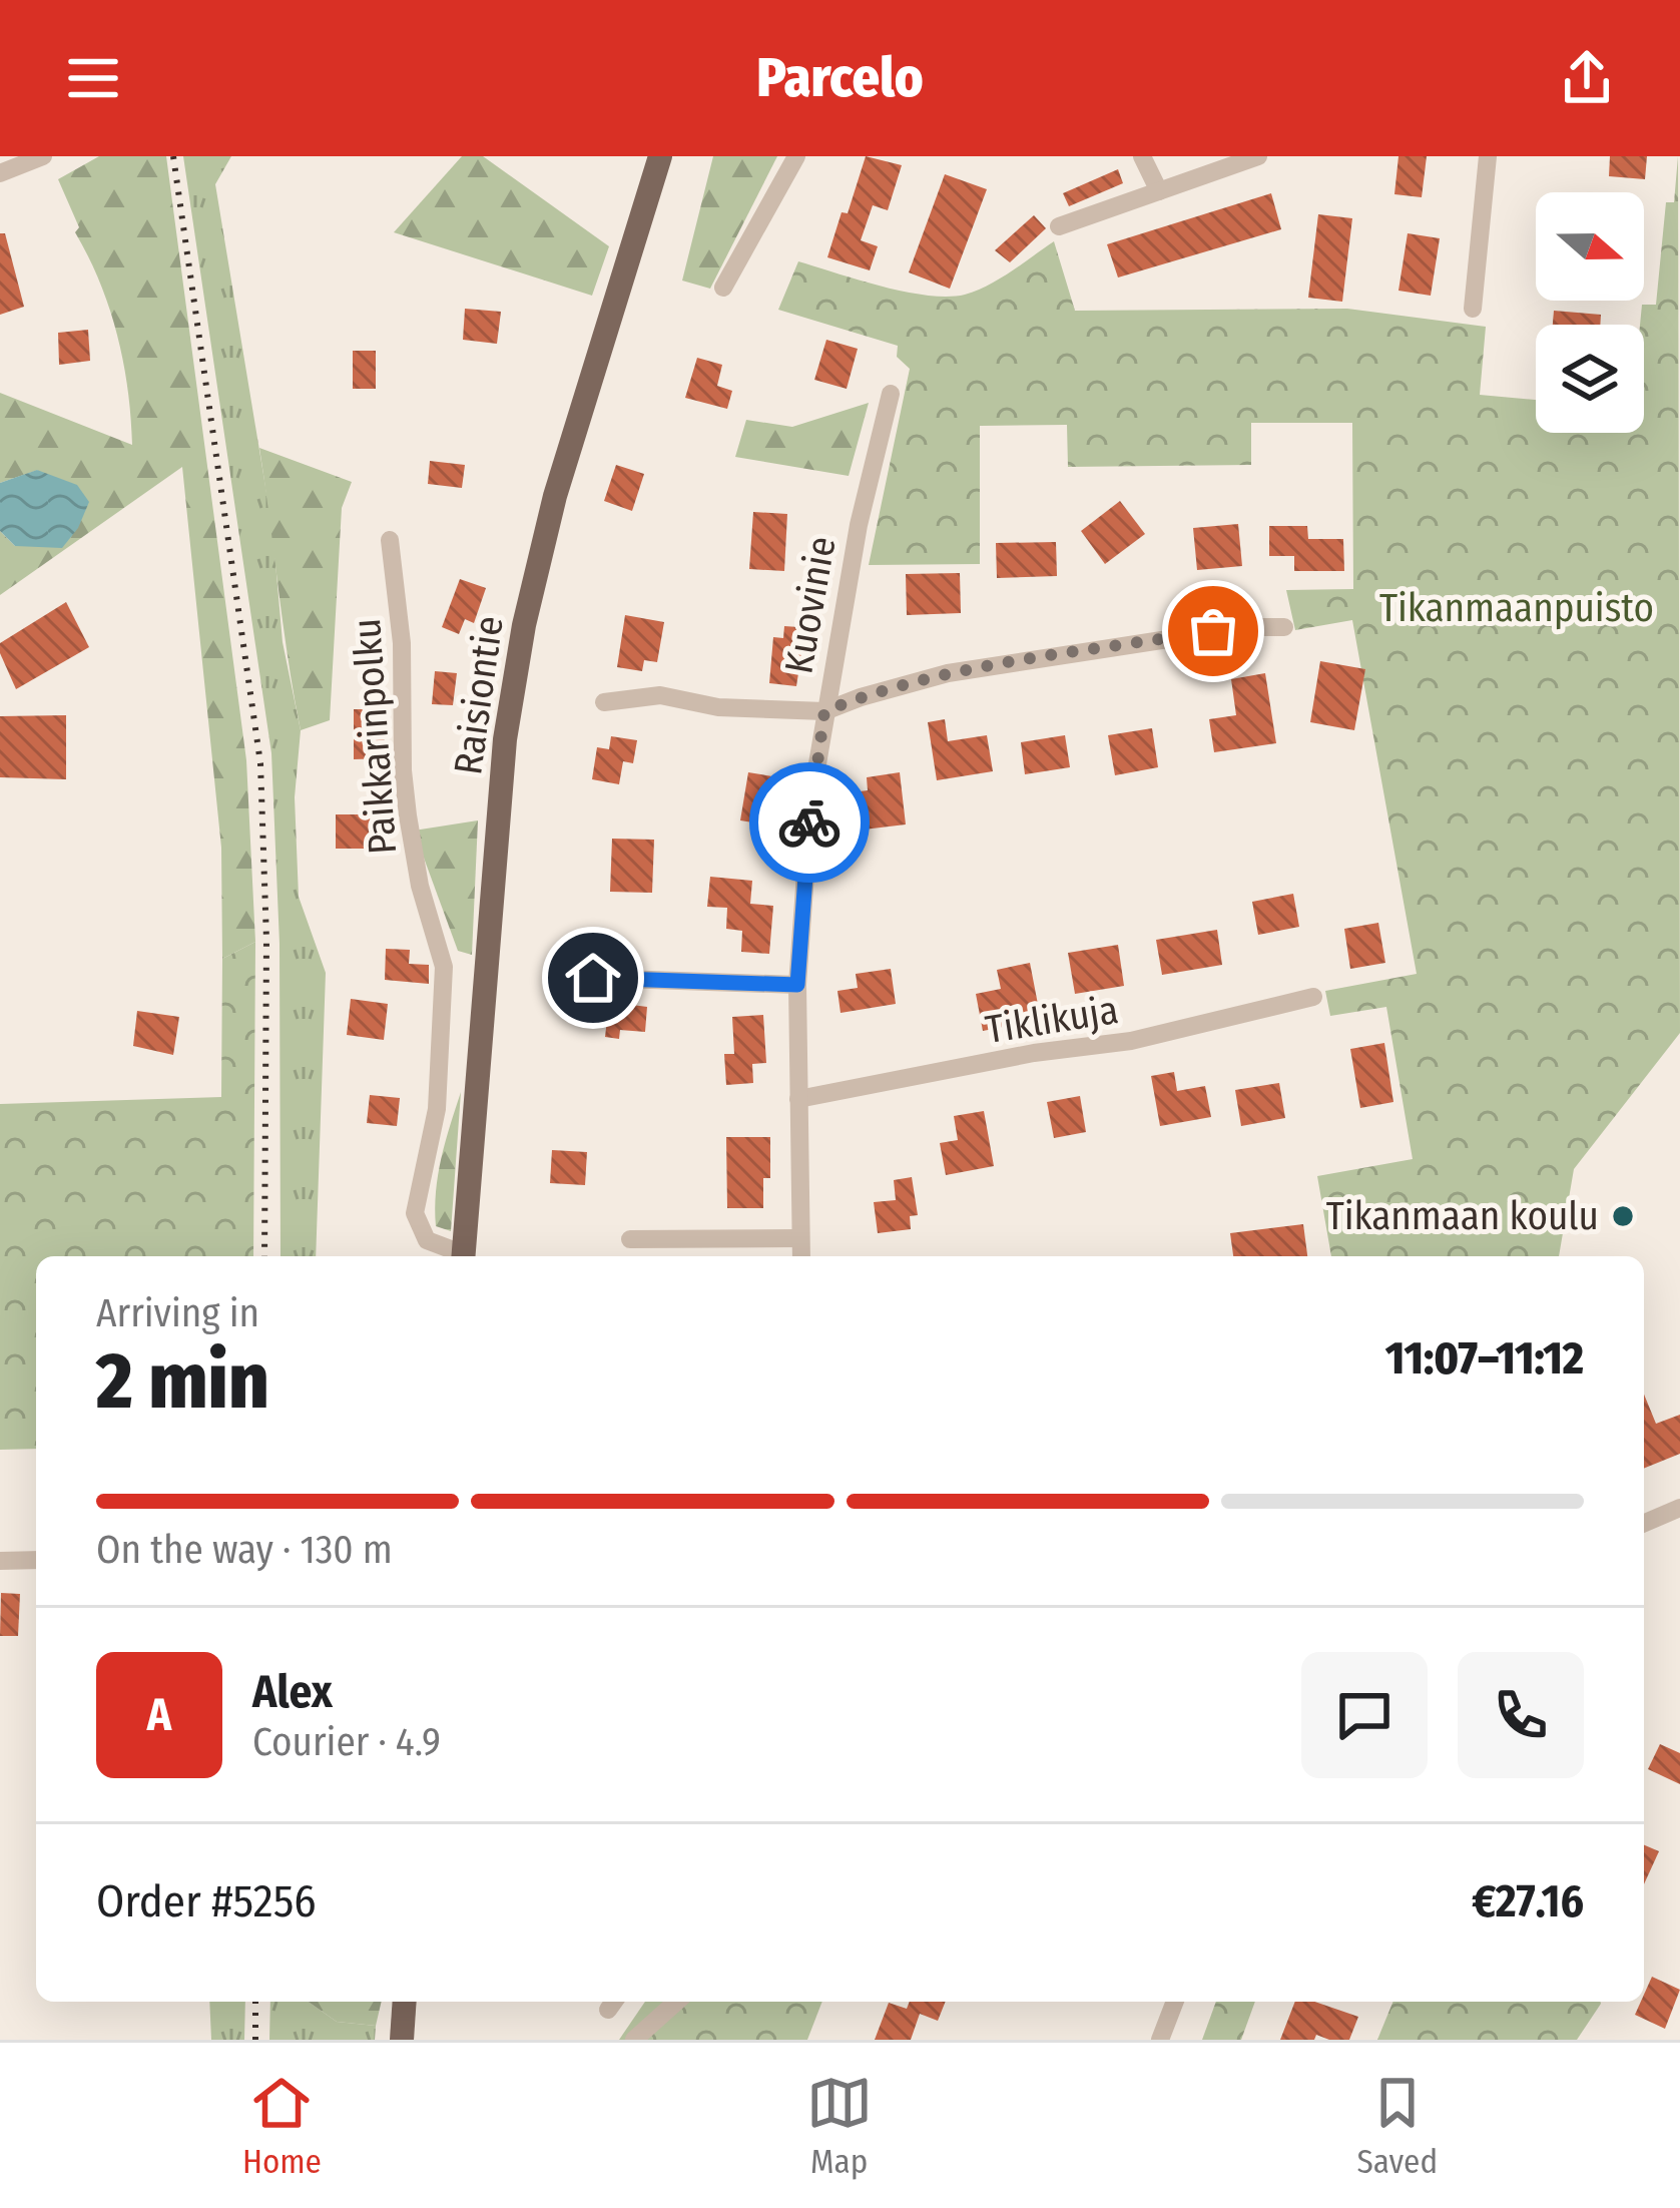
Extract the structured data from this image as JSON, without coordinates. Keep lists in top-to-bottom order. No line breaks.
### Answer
{"streets":{"main road":["Raisiontie"],"street":["Kuovinie","Paikkarinpolku","Tiklikuja"]},"crossings":[["Kuovinie","Tiklikuja"]],"parks":["Tikanmaanpuisto"],"places":["Tikanmaan koulu"],"north":"right","page":{"header":"Parcelo","heading":["2 min","Arriving in","11:07–11:12"],"panel":["Alex","Courier · 4.9","Order #5256","€27.16"],"bar":"On the way · 130 m","round":"A","tabs":["Home","Map","Saved"]}}
